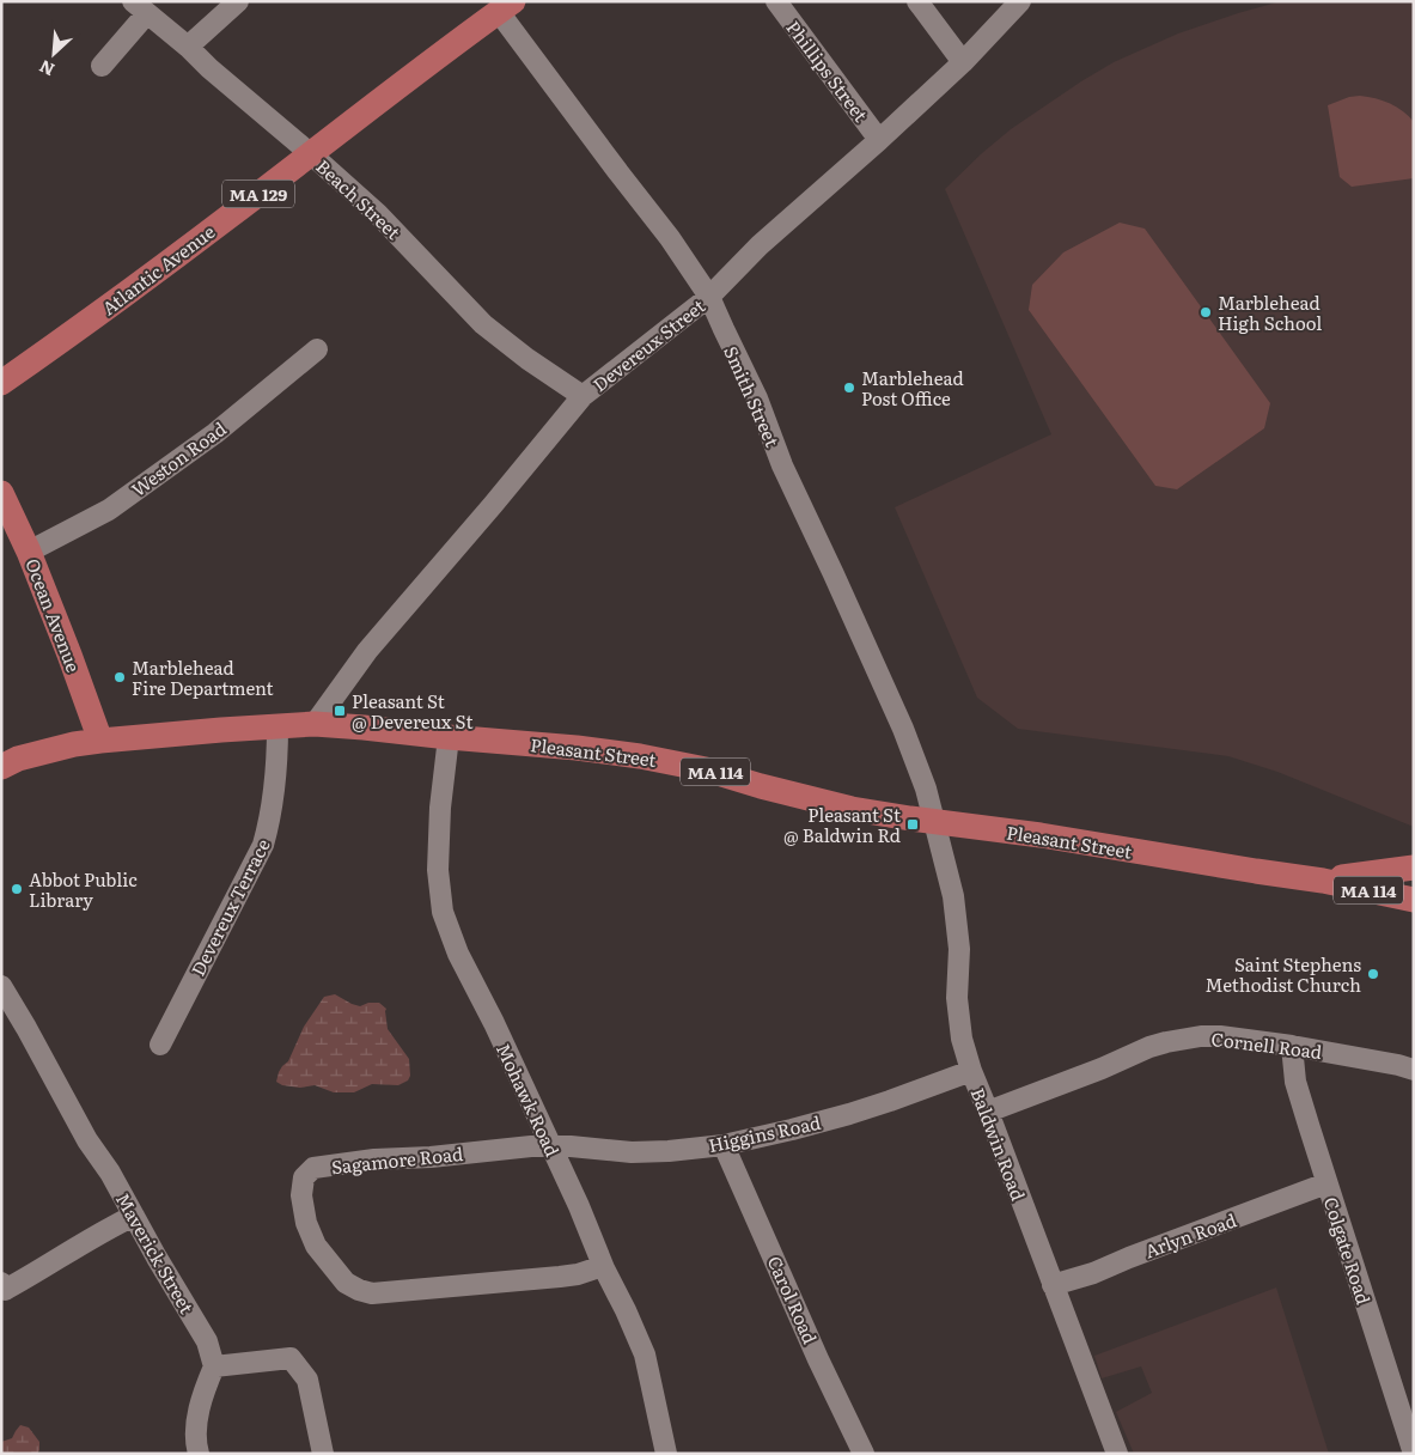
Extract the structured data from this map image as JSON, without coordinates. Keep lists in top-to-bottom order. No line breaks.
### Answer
{"streets":{"main road":["MA 129","Atlantic Avenue","Ocean Avenue","Pleasant Street","MA 114"],"street":["Phillips Street","Beach Street","Devereux Street","Smith Street","Weston Road","Devereux Terrace","Cornell Road","Mohawk Road","Higgins Road","Baldwin Road","Sagamore Road","Arlyn Road","Colgate Road","Maverick Street","Carol Road"]},"crossings":[["Phillips Street","Devereux Street"],["Beach Street","Atlantic Avenue"],["Beach Street","Devereux Street"],["Atlantic Avenue","Smith Street"],["Devereux Street","Smith Street"],["Devereux Street","Pleasant Street"],["Smith Street","Pleasant Street"],["Smith Street","Baldwin Road"],["Weston Road","Ocean Avenue"],["Ocean Avenue","Pleasant Street"],["Pleasant Street","MA 114"],["Pleasant Street","Devereux Terrace"],["Pleasant Street","Mohawk Road"],["Pleasant Street","Baldwin Road"],["Cornell Road","Baldwin Road"],["Cornell Road","Colgate Road"],["Mohawk Road","Higgins Road"],["Mohawk Road","Sagamore Road"],["Higgins Road","Baldwin Road"],["Higgins Road","Sagamore Road"],["Higgins Road","Carol Road"],["Baldwin Road","Arlyn Road"],["Arlyn Road","Colgate Road"]],"places":{"other":["Marblehead High School","Marblehead Post Office","Marblehead Fire Department","Abbot Public Library","Saint Stephens Methodist Church"],"transit":["Pleasant St @ Devereux St","Pleasant St @ Baldwin Rd"]},"north":"bottom left"}
